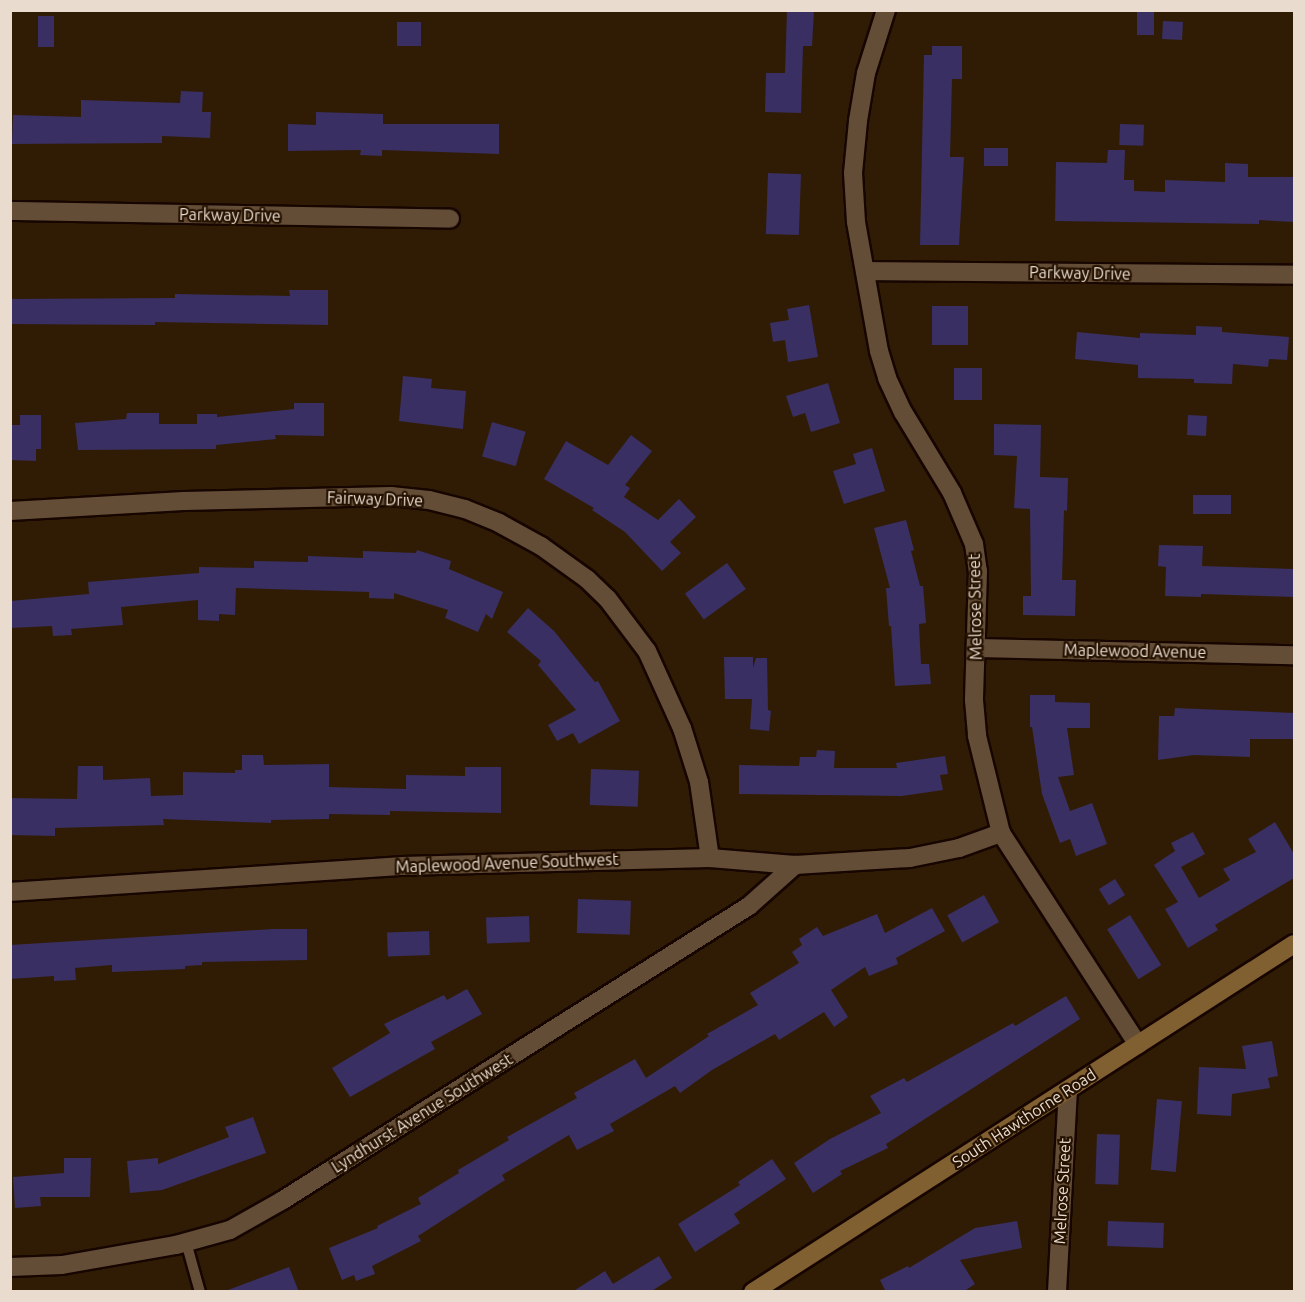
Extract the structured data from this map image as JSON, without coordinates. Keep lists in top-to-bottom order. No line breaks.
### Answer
{"streets":{"main road":["South Hawthorne Road"],"street":["Parkway Drive","Fairway Drive","Melrose Street","Maplewood Avenue","Maplewood Avenue Southwest","Lyndhurst Avenue Southwest"]},"crossings":[["Parkway Drive","Melrose Street"],["Fairway Drive","Maplewood Avenue Southwest"],["Melrose Street","Maplewood Avenue"],["Melrose Street","Maplewood Avenue Southwest"],["Melrose Street","South Hawthorne Road"],["Maplewood Avenue Southwest","Lyndhurst Avenue Southwest"]]}
